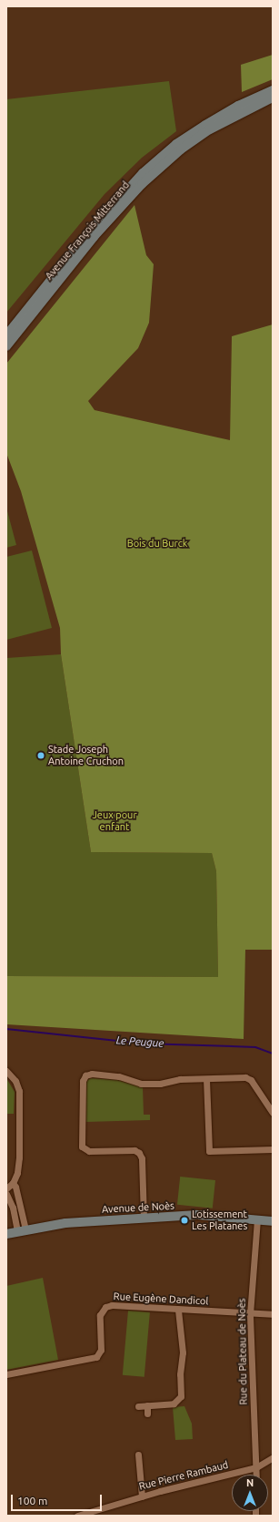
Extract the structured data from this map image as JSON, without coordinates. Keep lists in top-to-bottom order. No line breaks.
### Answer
{"streets":{"main road":["Avenue François Mitterrand","Avenue de Noès"],"street":["Rue Eugène Dandicol","Rue du Plateau de Noès","Rue Pierre Rambaud"]},"crossings":[["Avenue de Noès","Rue du Plateau de Noès"],["Rue Eugène Dandicol","Rue du Plateau de Noès"],["Rue du Plateau de Noès","Rue Pierre Rambaud"]],"water":["Le Peugue"],"parks":["Bois du Burck","Jeux pour enfant"],"places":["Stade Joseph Antoine Cruchon","Lotissement Les Platanes"],"scale_bar":"100 m","north":"top"}
